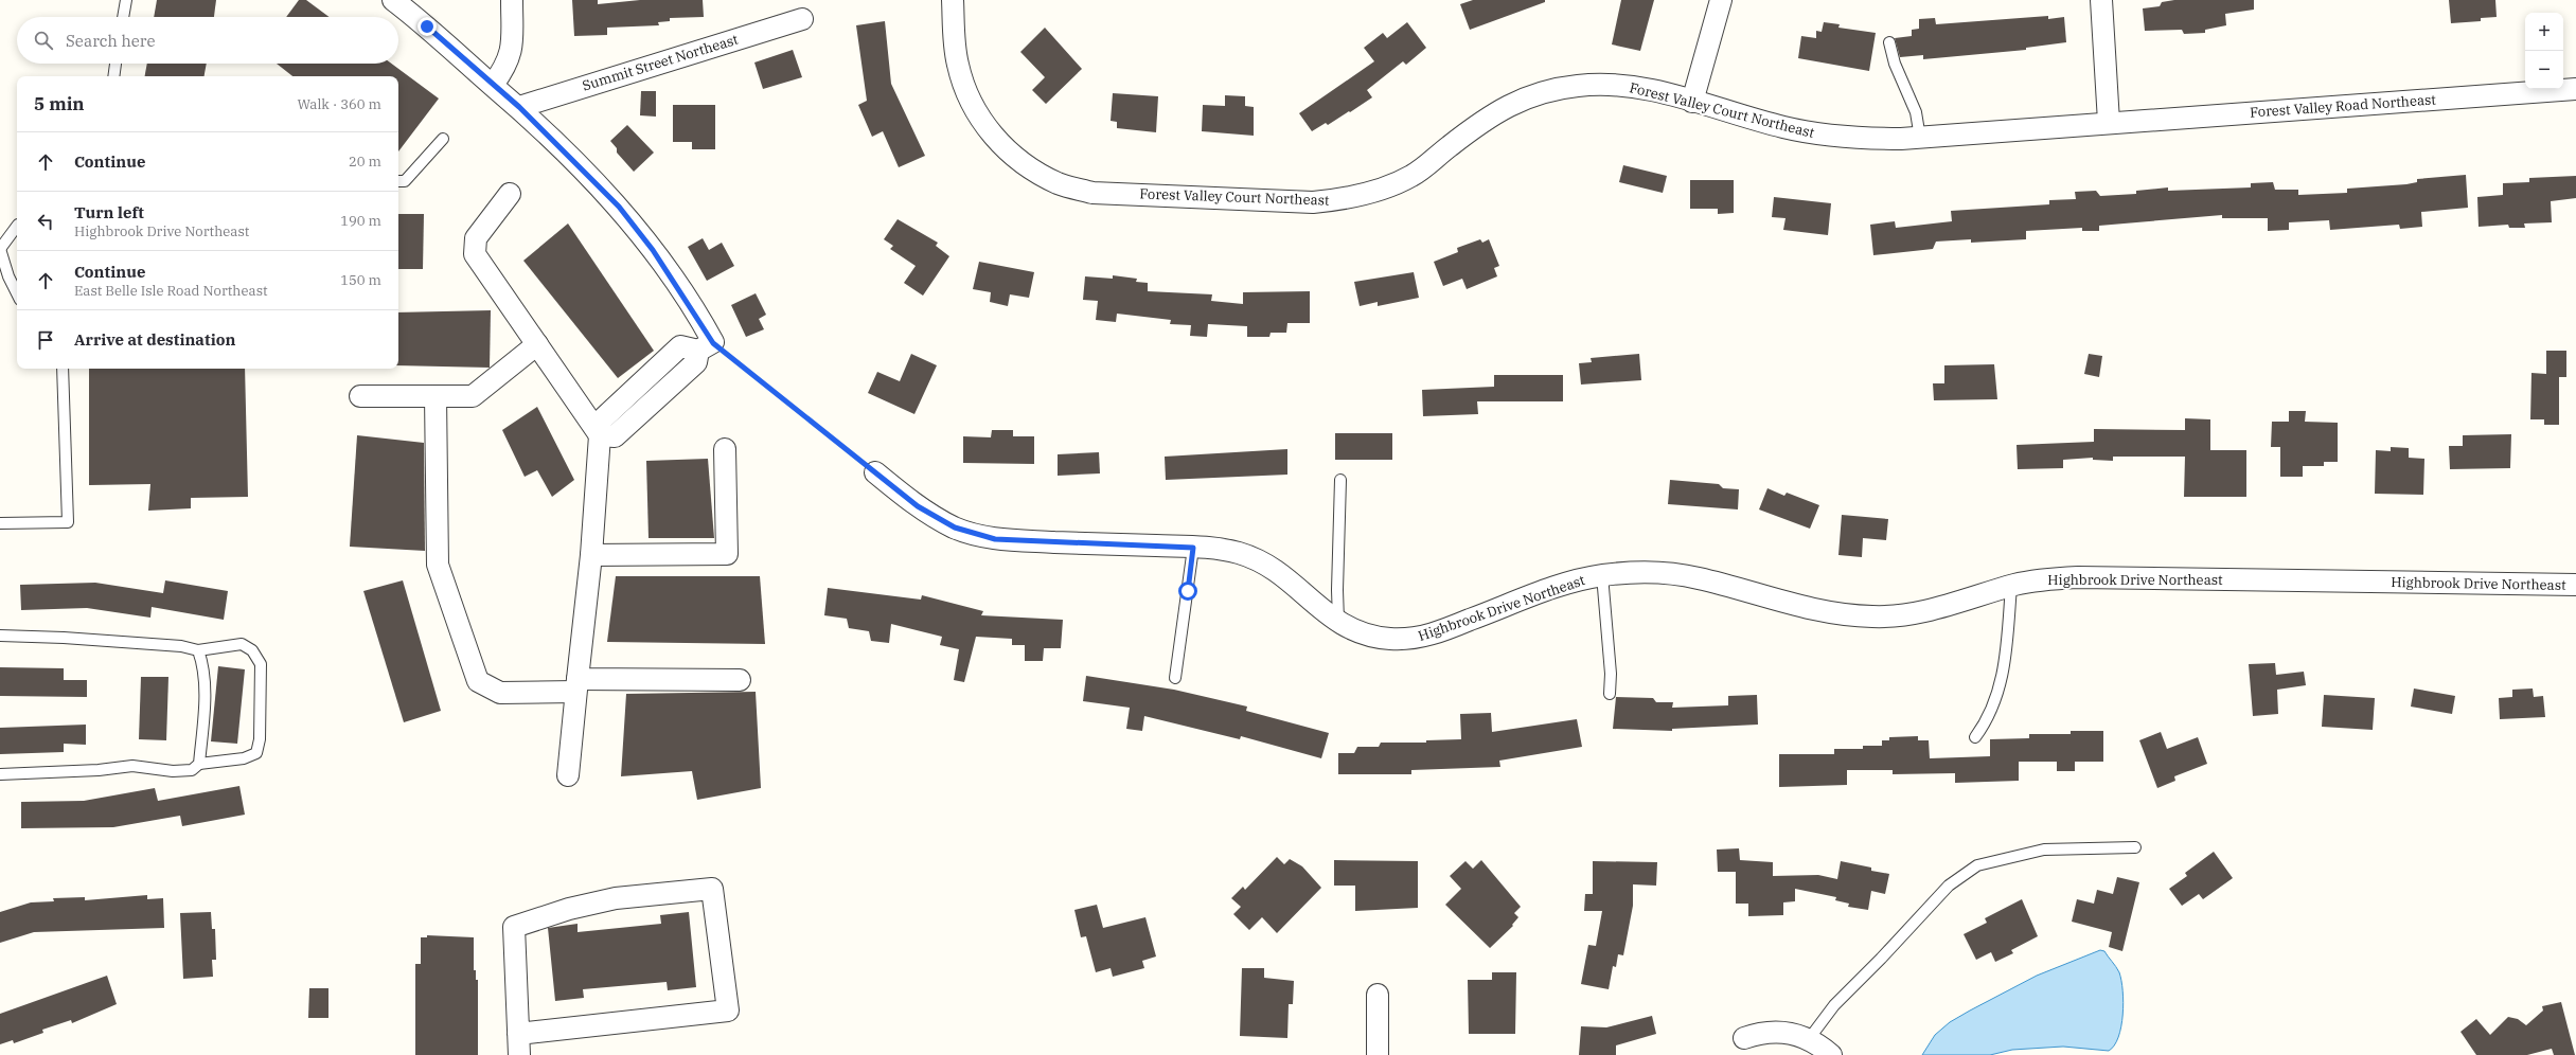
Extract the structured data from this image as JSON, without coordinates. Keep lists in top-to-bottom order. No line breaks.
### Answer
{"streets":{"street":["Summit Street Northeast","Forest Valley Road Northeast","Forest Valley Court Northeast","Highbrook Drive Northeast"]},"crossings":[["Forest Valley Road Northeast","Forest Valley Court Northeast"]],"page":{"map_buttons":["+","−"],"search":"Search here","heading":["5 min","Walk · 360 m"],"list":[["Continue","20 m"],["Turn left","Highbrook Drive Northeast","190 m"],["Continue","East Belle Isle Road Northeast","150 m"],"Arrive at destination"]}}
